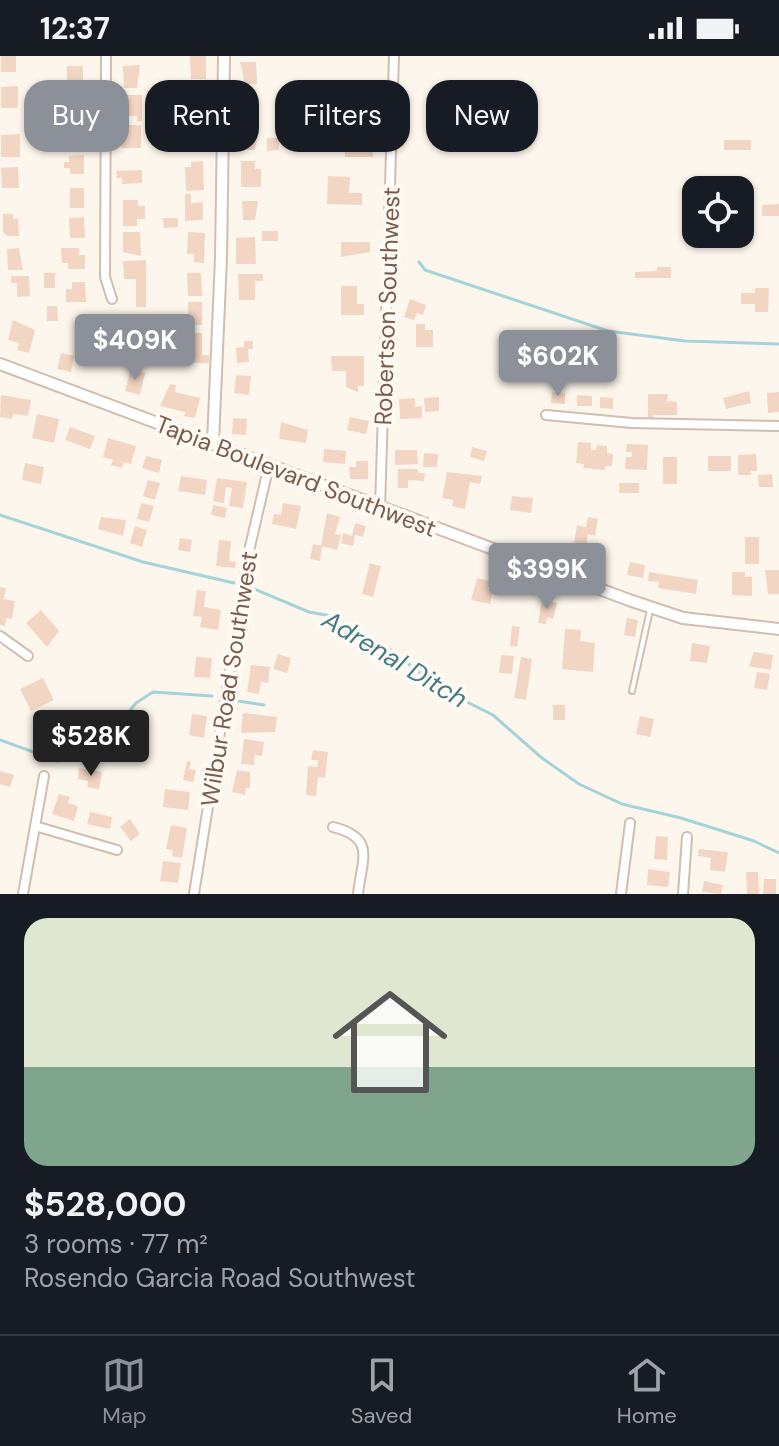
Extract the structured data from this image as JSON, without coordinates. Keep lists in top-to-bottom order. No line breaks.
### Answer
{"streets":{"street":["Robertson Southwest","Tapia Boulevard Southwest","Wilbur Road Southwest"]},"crossings":[["Robertson Southwest","Tapia Boulevard Southwest"],["Tapia Boulevard Southwest","Wilbur Road Southwest"]],"water":["Adrenal Ditch"],"page":{"status":"12:37","chip":["Buy","Rent","Filters","New"],"price":["$409K","$602K","$399K","$528K"],"list":[{"name":"$528,000","note":"3 rooms · 77 m² · Rosendo Garcia Road Southwest"}],"tabs":["Map","Saved","Home"]}}
